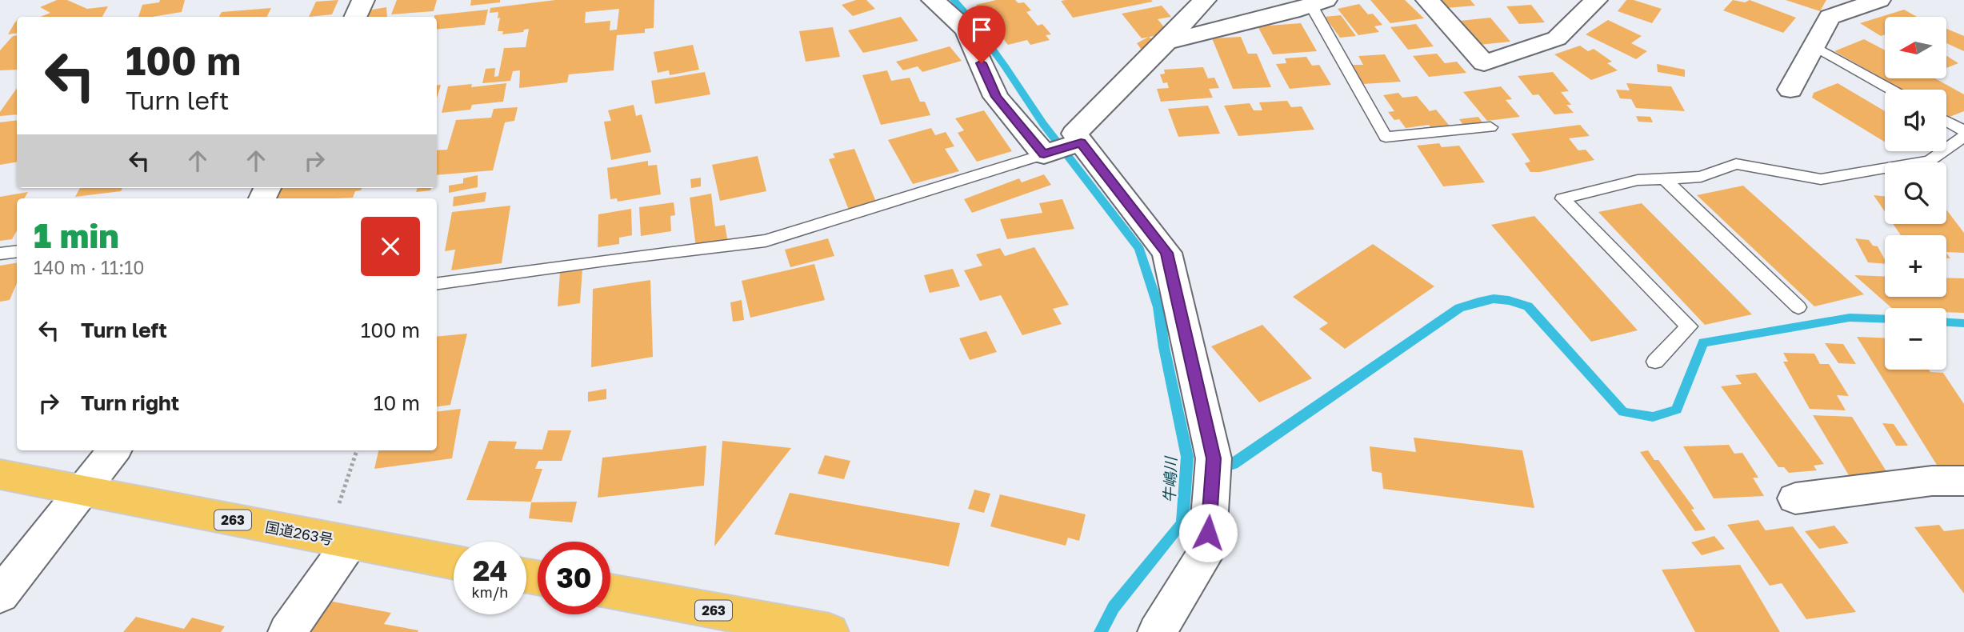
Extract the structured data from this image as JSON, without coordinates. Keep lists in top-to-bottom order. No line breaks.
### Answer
{"streets":{"highway":["263","国道263号"]},"water":["牛嶋川"],"north":"left","page":{"map_buttons":["+","−"],"turn":["100 m","Turn left"],"heading":["1 min","140 m · 11:10"],"list":[{"name":"Turn left","value":"100 m"},{"name":"Turn right","value":"10 m"}],"speed":"24 km/h","limit":"30"}}
